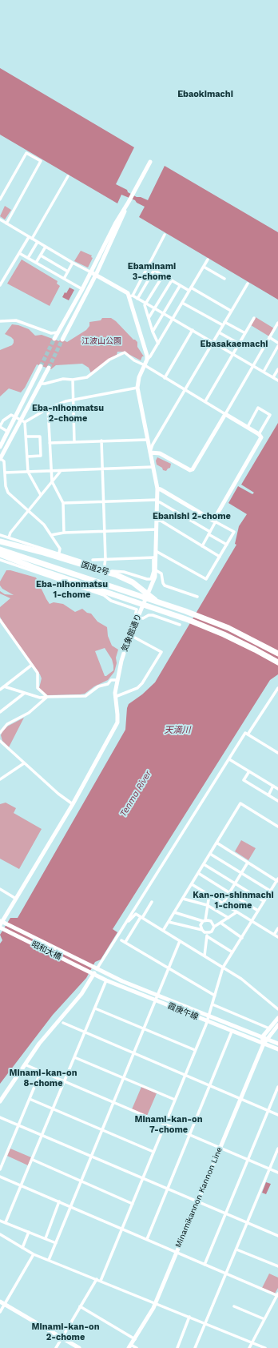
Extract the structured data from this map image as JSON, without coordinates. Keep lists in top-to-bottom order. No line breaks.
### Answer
{"streets":{"highway":["国道2号"],"street":["気象館通り","昭和大橋","霞庚午線","Minamikannon Kannon Line"]},"crossings":[["国道2号","気象館通り"],["気象館通り","昭和大橋"],["昭和大橋","霞庚午線"],["霞庚午線","Minamikannon Kannon Line"]],"districts":["Ebaokimachi","Ebaminami 3-chome","Ebasakaemachi","Eba-nihonmatsu 2-chome","Ebanishi 2-chome","Eba-nihonmatsu 1-chome","Kan-on-shinmachi 1-chome","Minami-kan-on 8-chome","Minami-kan-on 7-chome","Minami-kan-on 2-chome"],"water":["天満川","Tenma River"],"parks":["江波山公園"]}
